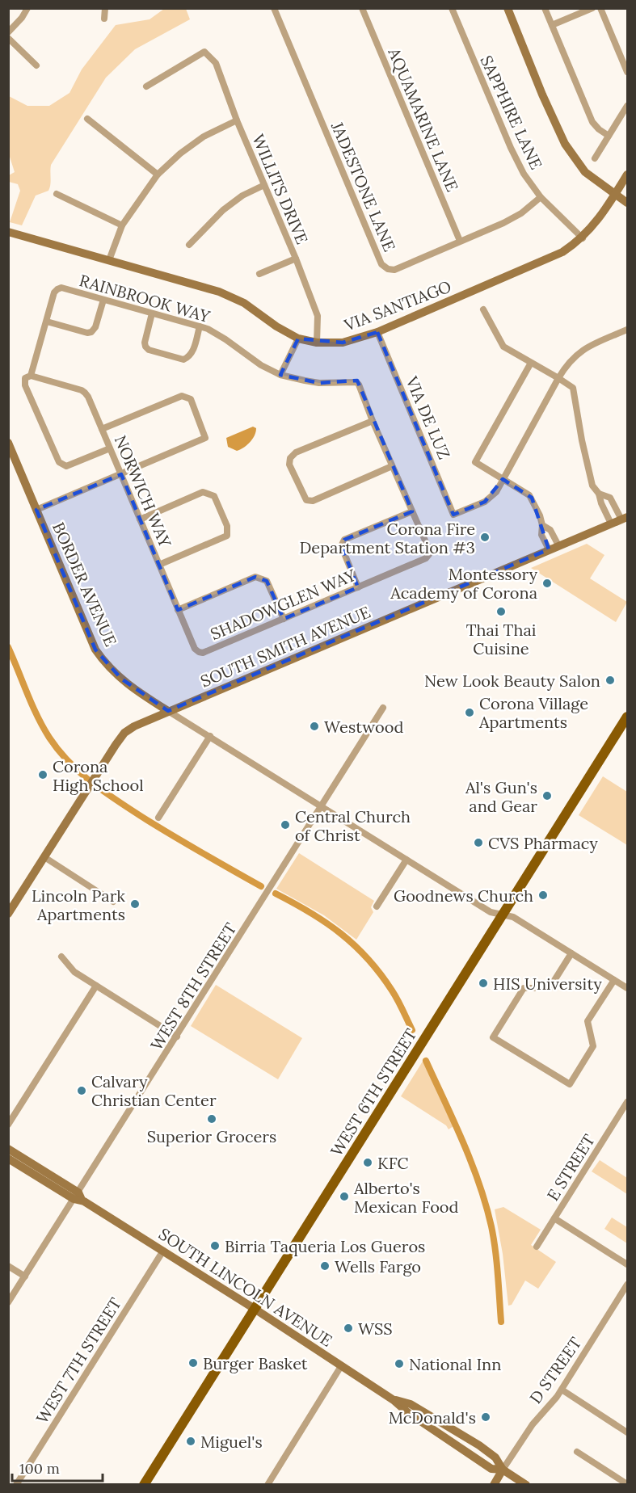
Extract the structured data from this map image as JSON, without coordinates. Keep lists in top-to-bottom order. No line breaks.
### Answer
{"streets":{"main road":["VIA SANTIAGO","BORDER AVENUE","SOUTH SMITH AVENUE","WEST 6TH STREET","SOUTH LINCOLN AVENUE"],"street":["SAPPHIRE LANE","AQUAMARINE LANE","JADESTONE LANE","WILLITS DRIVE","RAINBROOK WAY","VIA DE LUZ","NORWICH WAY","SHADOWGLEN WAY","WEST 8TH STREET","E STREET","WEST 7TH STREET","D STREET"]},"crossings":[["SAPPHIRE LANE","JADESTONE LANE"],["SAPPHIRE LANE","VIA SANTIAGO"],["AQUAMARINE LANE","JADESTONE LANE"],["WILLITS DRIVE","VIA SANTIAGO"],["VIA SANTIAGO","VIA DE LUZ"],["NORWICH WAY","SHADOWGLEN WAY"],["BORDER AVENUE","SOUTH SMITH AVENUE"],["WEST 8TH STREET","SOUTH LINCOLN AVENUE"],["WEST 6TH STREET","SOUTH LINCOLN AVENUE"],["SOUTH LINCOLN AVENUE","WEST 7TH STREET"],["SOUTH LINCOLN AVENUE","D STREET"]],"places":["Corona Fire Department Station #3","Montessory Academy of Corona","Thai Thai Cuisine","New Look Beauty Salon","Corona Village Apartments","Westwood","Corona High School","Al's Gun's and Gear","Central Church of Christ","CVS Pharmacy","Goodnews Church","Lincoln Park Apartments","HIS University","Calvary Christian Center","Superior Grocers","KFC","Alberto's Mexican Food","Birria Taqueria Los Gueros","Wells Fargo","WSS","Burger Basket","National Inn","McDonald's","Miguel's"],"scale_bar":"100 m"}
